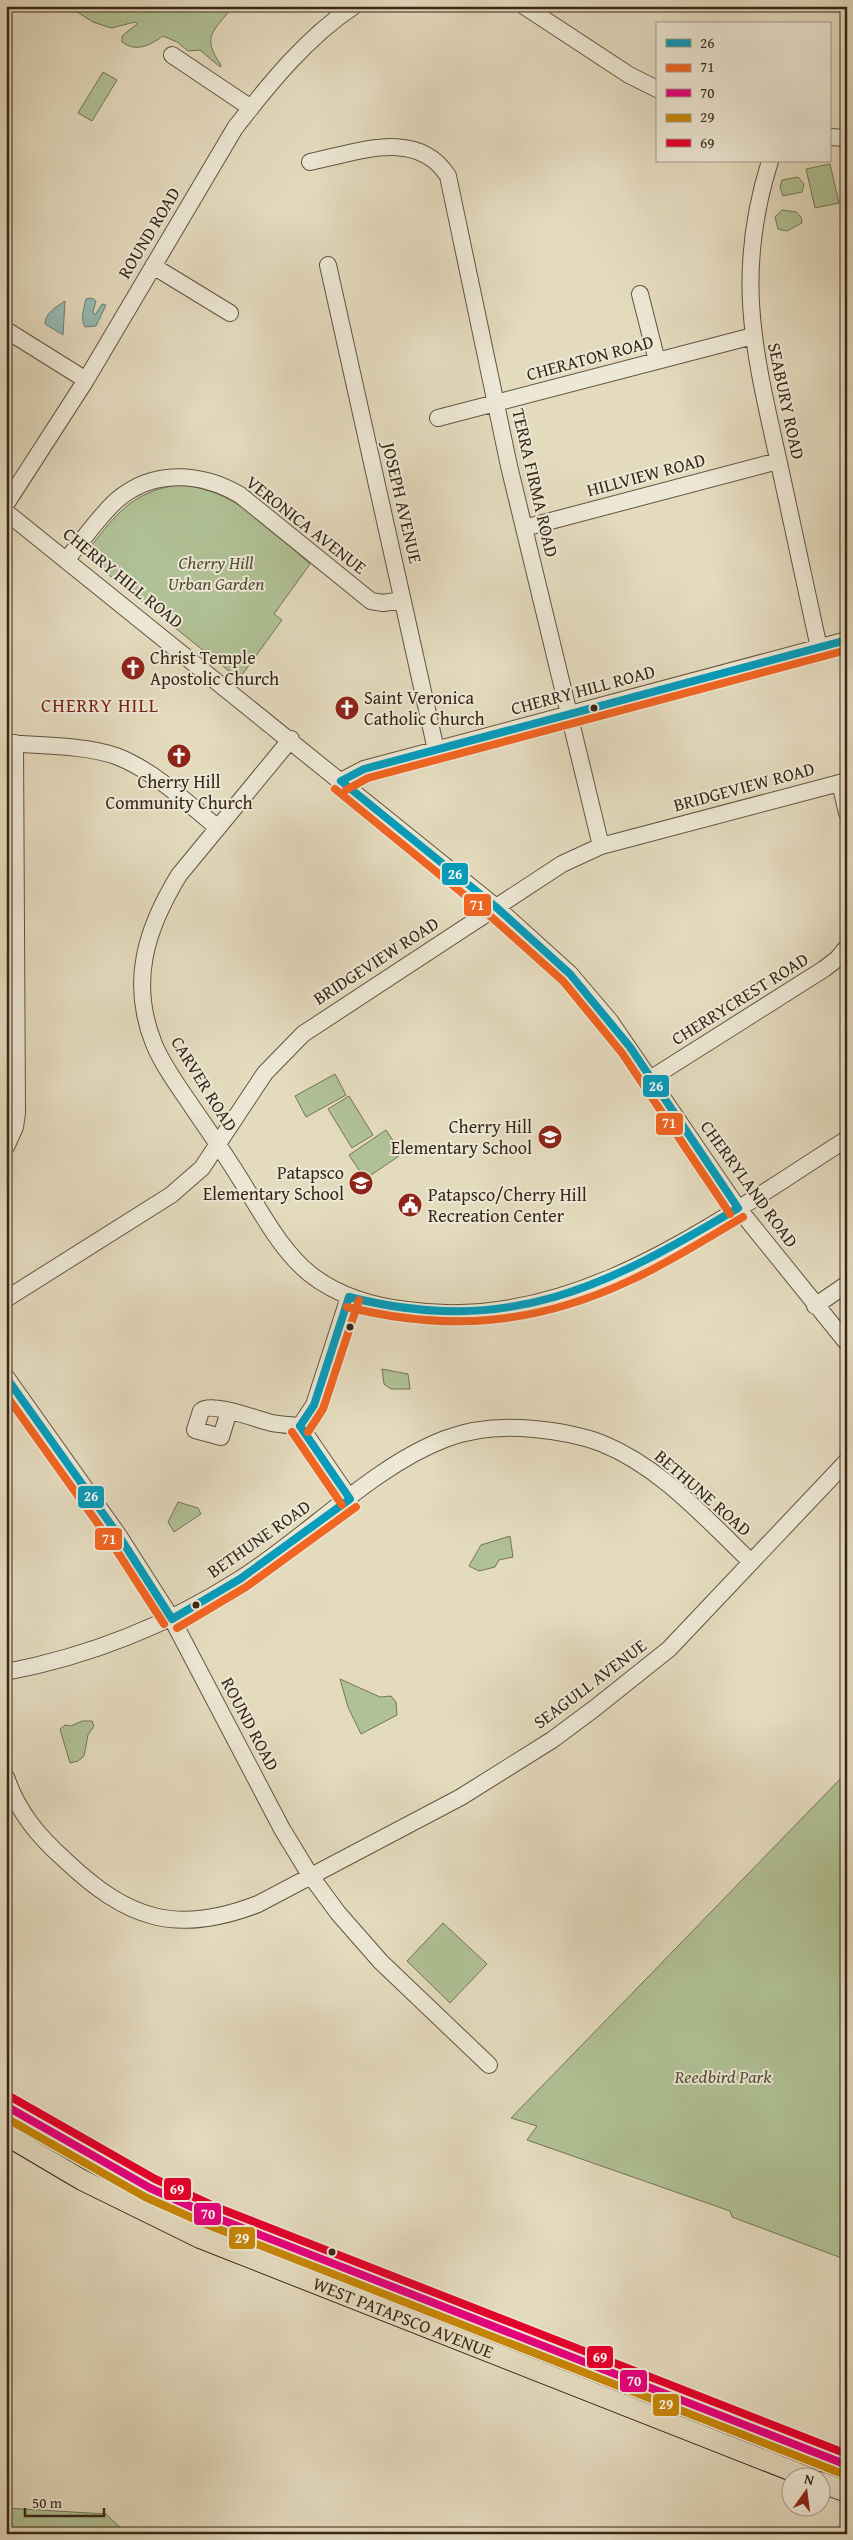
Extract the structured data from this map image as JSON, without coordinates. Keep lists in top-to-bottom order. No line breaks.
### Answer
{"streets":{"main road":["WEST PATAPSCO AVENUE"],"street":["ROUND ROAD","CHERATON ROAD","SEABURY ROAD","HILLVIEW ROAD","TERRA FIRMA ROAD","JOSEPH AVENUE","VERONICA AVENUE","CHERRY HILL ROAD","BRIDGEVIEW ROAD","CHERRYCREST ROAD","CARVER ROAD","CHERRYLAND ROAD","BETHUNE ROAD","SEAGULL AVENUE"]},"crossings":[["ROUND ROAD","BETHUNE ROAD"],["ROUND ROAD","SEAGULL AVENUE"],["CHERATON ROAD","SEABURY ROAD"],["CHERATON ROAD","TERRA FIRMA ROAD"],["SEABURY ROAD","HILLVIEW ROAD"],["SEABURY ROAD","CHERRY HILL ROAD"],["HILLVIEW ROAD","TERRA FIRMA ROAD"],["TERRA FIRMA ROAD","CHERRY HILL ROAD"],["TERRA FIRMA ROAD","BRIDGEVIEW ROAD"],["JOSEPH AVENUE","VERONICA AVENUE"],["JOSEPH AVENUE","CHERRY HILL ROAD"],["VERONICA AVENUE","CHERRY HILL ROAD"],["CHERRY HILL ROAD","CARVER ROAD"],["CHERRY HILL ROAD","CHERRYLAND ROAD"],["BRIDGEVIEW ROAD","CARVER ROAD"],["BRIDGEVIEW ROAD","CHERRYLAND ROAD"],["CHERRYCREST ROAD","CHERRYLAND ROAD"],["CARVER ROAD","CHERRYLAND ROAD"],["BETHUNE ROAD","SEAGULL AVENUE"]],"districts":["CHERRY HILL"],"parks":["Cherry Hill Urban Garden","Reedbird Park"],"places":{"church":["Christ Temple Apostolic Church","Saint Veronica Catholic Church","Cherry Hill Community Church"],"school or university":["Cherry Hill Elementary School","Patapsco Elementary School"],"public building":["Patapsco/Cherry Hill Recreation Center"]},"lines":["transit line 26","transit line 71","transit line 69","transit line 70","transit line 29"],"legend":["26","71","70","29","69"],"scale_bar":"50 m","north":"top"}
